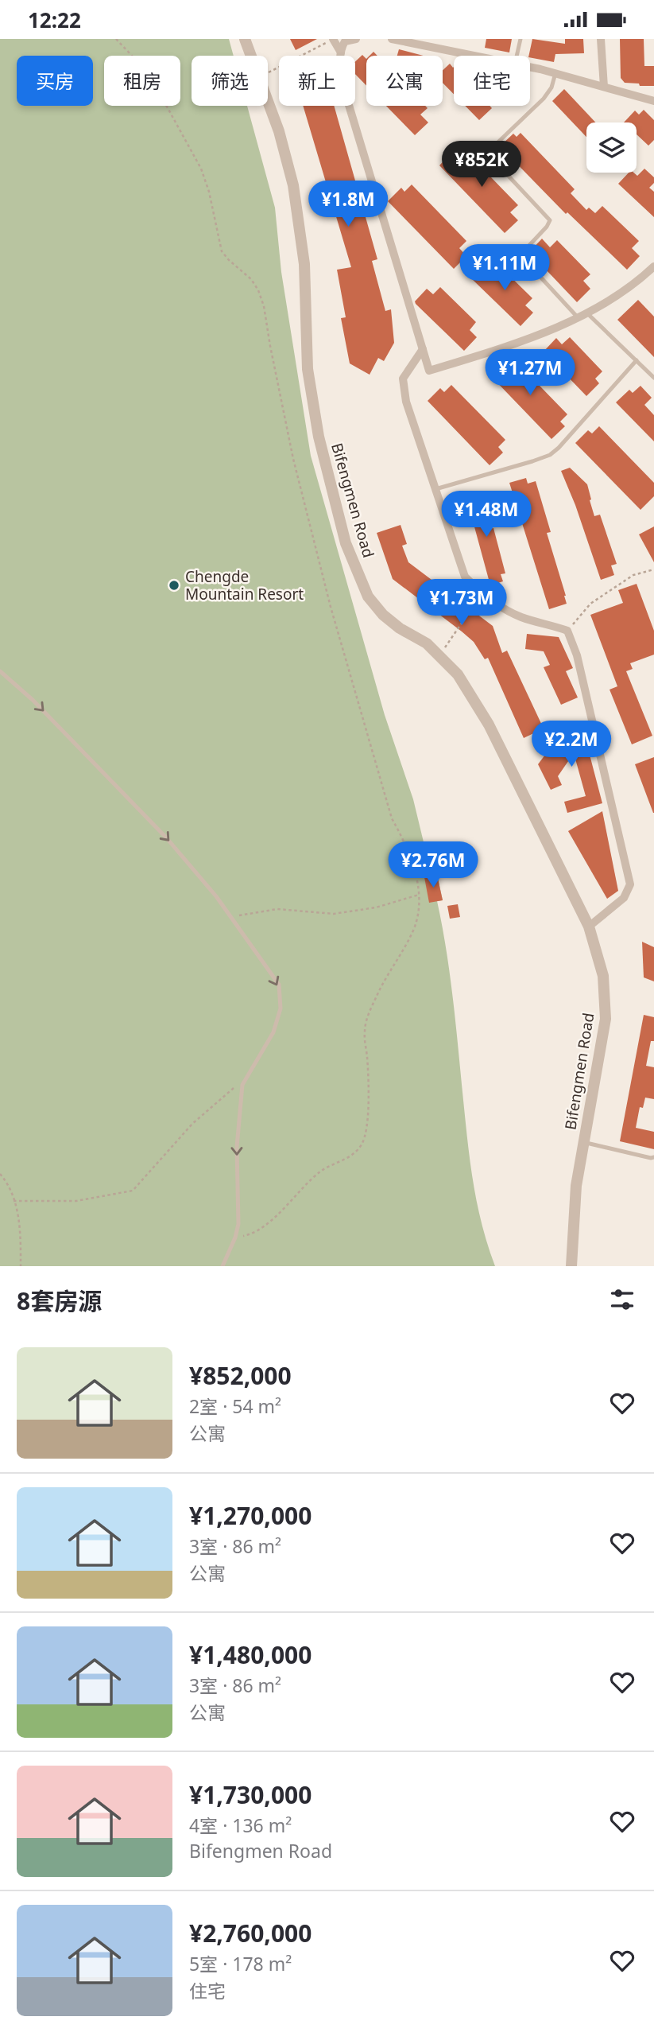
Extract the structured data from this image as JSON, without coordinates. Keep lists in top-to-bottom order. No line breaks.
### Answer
{"streets":{"street":["Bifengmen Road"]},"places":["Chengde Mountain Resort"],"page":{"status":"12:22","chip":["买房","租房","筛选","新上","公寓","住宅"],"price":["¥852K","¥1.8M","¥1.11M","¥1.27M","¥1.48M","¥1.73M","¥2.2M","¥2.76M"],"heading":"8套房源","list":[{"name":"¥852,000","note":"2室 · 54 m² · 公寓"},{"name":"¥1,270,000","note":"3室 · 86 m² · 公寓"},{"name":"¥1,480,000","note":"3室 · 86 m² · 公寓"},{"name":"¥1,730,000","note":"4室 · 136 m² · Bifengmen Road"},{"name":"¥2,760,000","note":"5室 · 178 m² · 住宅"}]}}
